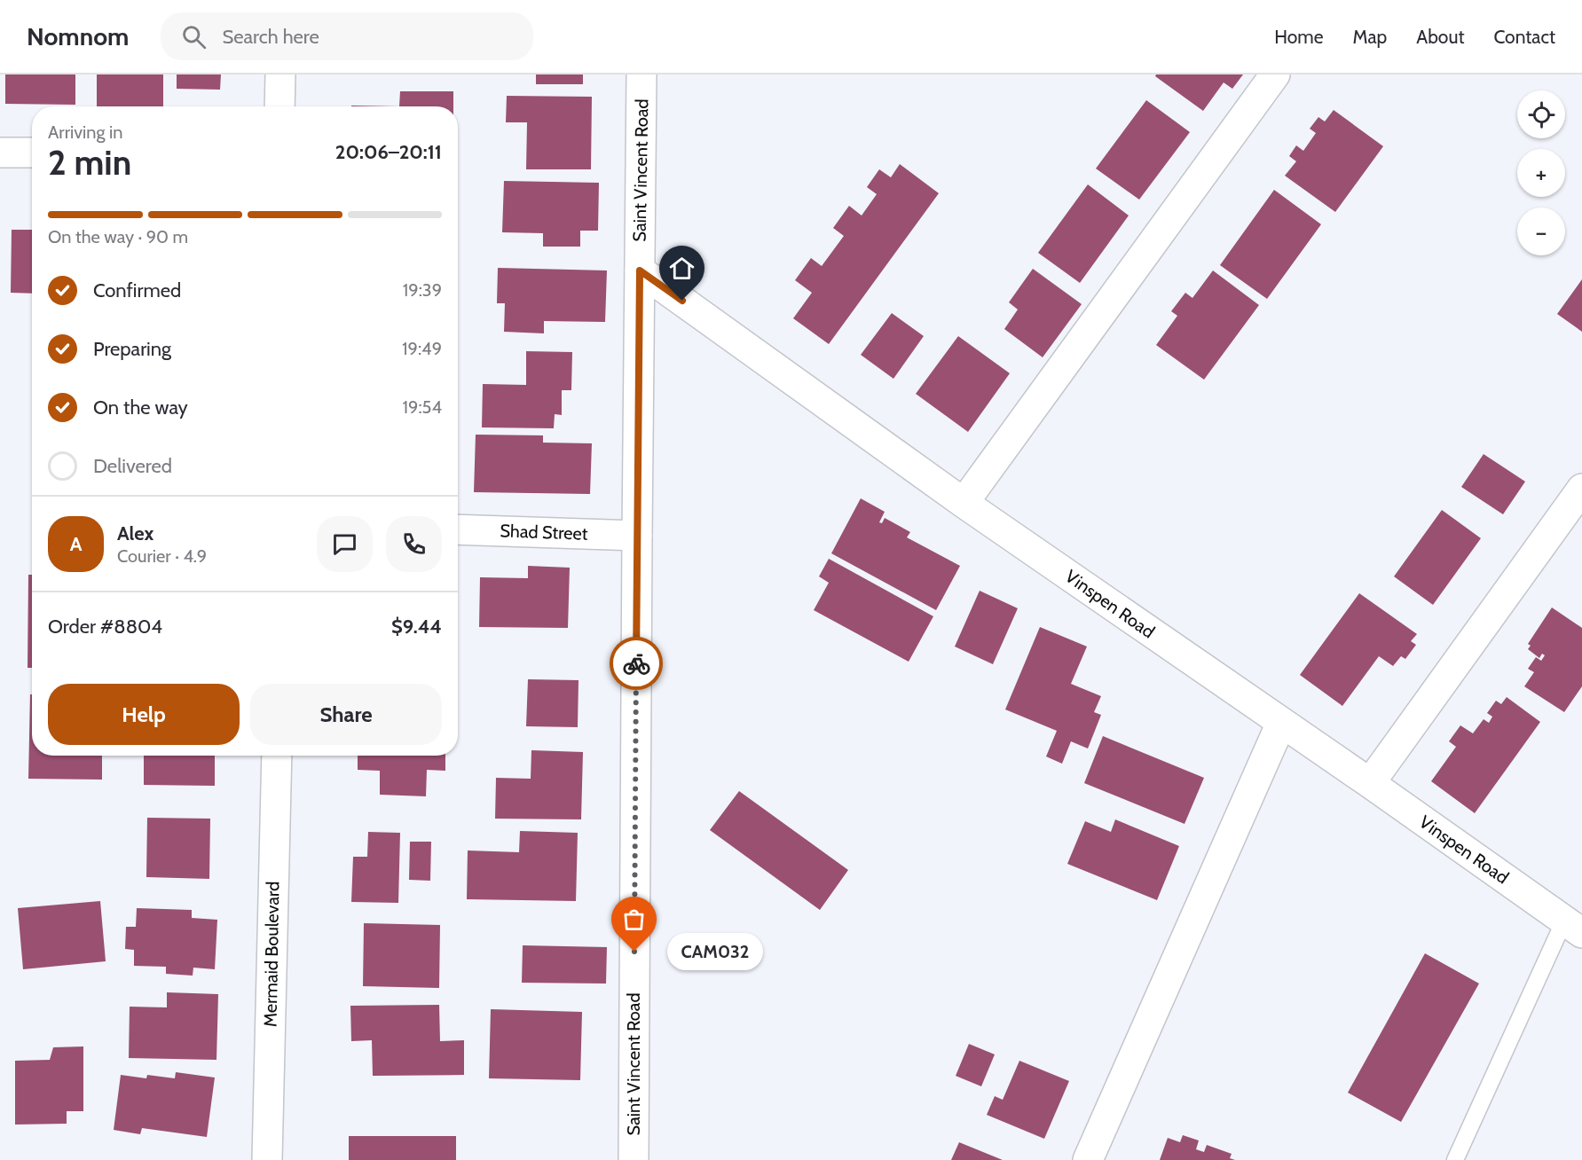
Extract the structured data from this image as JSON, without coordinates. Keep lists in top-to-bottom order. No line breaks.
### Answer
{"streets":{"street":["Saint Vincent Road","Shad Street","Vinspen Road","Mermaid Boulevard"]},"crossings":[["Saint Vincent Road","Shad Street"],["Saint Vincent Road","Vinspen Road"]],"places":["CAM032"],"page":{"header":"Nomnom","search":"Search here","nav":["Home","Map","About","Contact"],"map_buttons":["+","−"],"heading":["2 min","Arriving in","20:06–20:11"],"panel":["Alex","Courier · 4.9","Order #8804","$9.44"],"bar":"On the way · 90 m","list":[["Confirmed","19:39"],["Preparing","19:49"],["On the way","19:54"],"Delivered"],"round":"A","buttons":["Help","Share"],"bubble":"CAM032"}}
